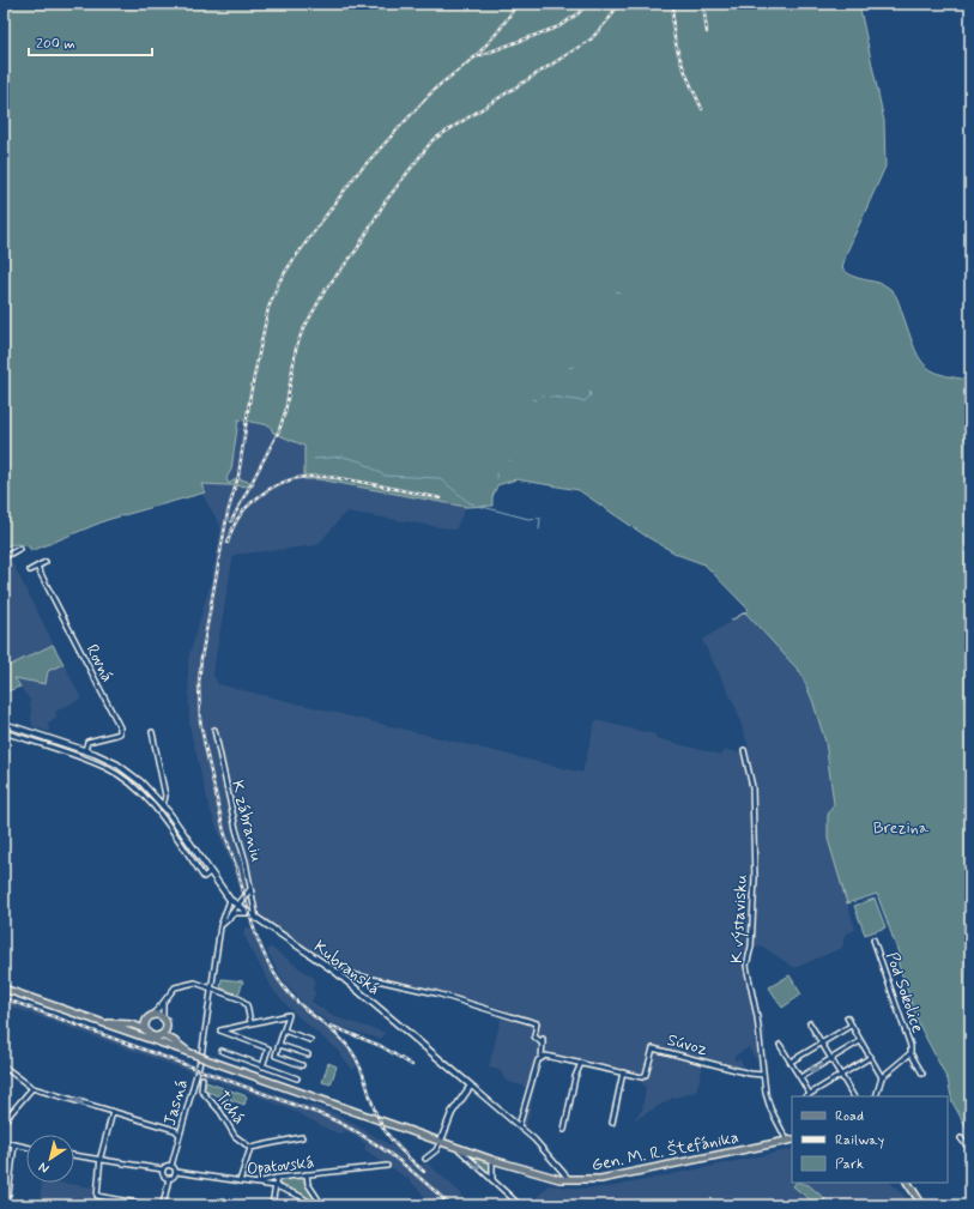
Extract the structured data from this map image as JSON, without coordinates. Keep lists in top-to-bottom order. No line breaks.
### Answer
{"streets":{"main road":["Gen. M. R. Štefánika"],"street":["Rovná","K zábraniu","K výstavisku","Kubranská","Pod Sokolice","Súvoz","Jasná","Tichá","Opatovská"]},"crossings":[["Rovná","Kubranská"],["K zábraniu","Kubranská"],["K výstavisku","Súvoz"],["K výstavisku","Gen. M. R. Štefánika"],["Kubranská","Jasná"],["Kubranská","Gen. M. R. Štefánika"],["Jasná","Opatovská"]],"parks":["Brezina"],"legend":["Road","Railway","Park"],"scale_bar":"200 m","north":"bottom left"}
